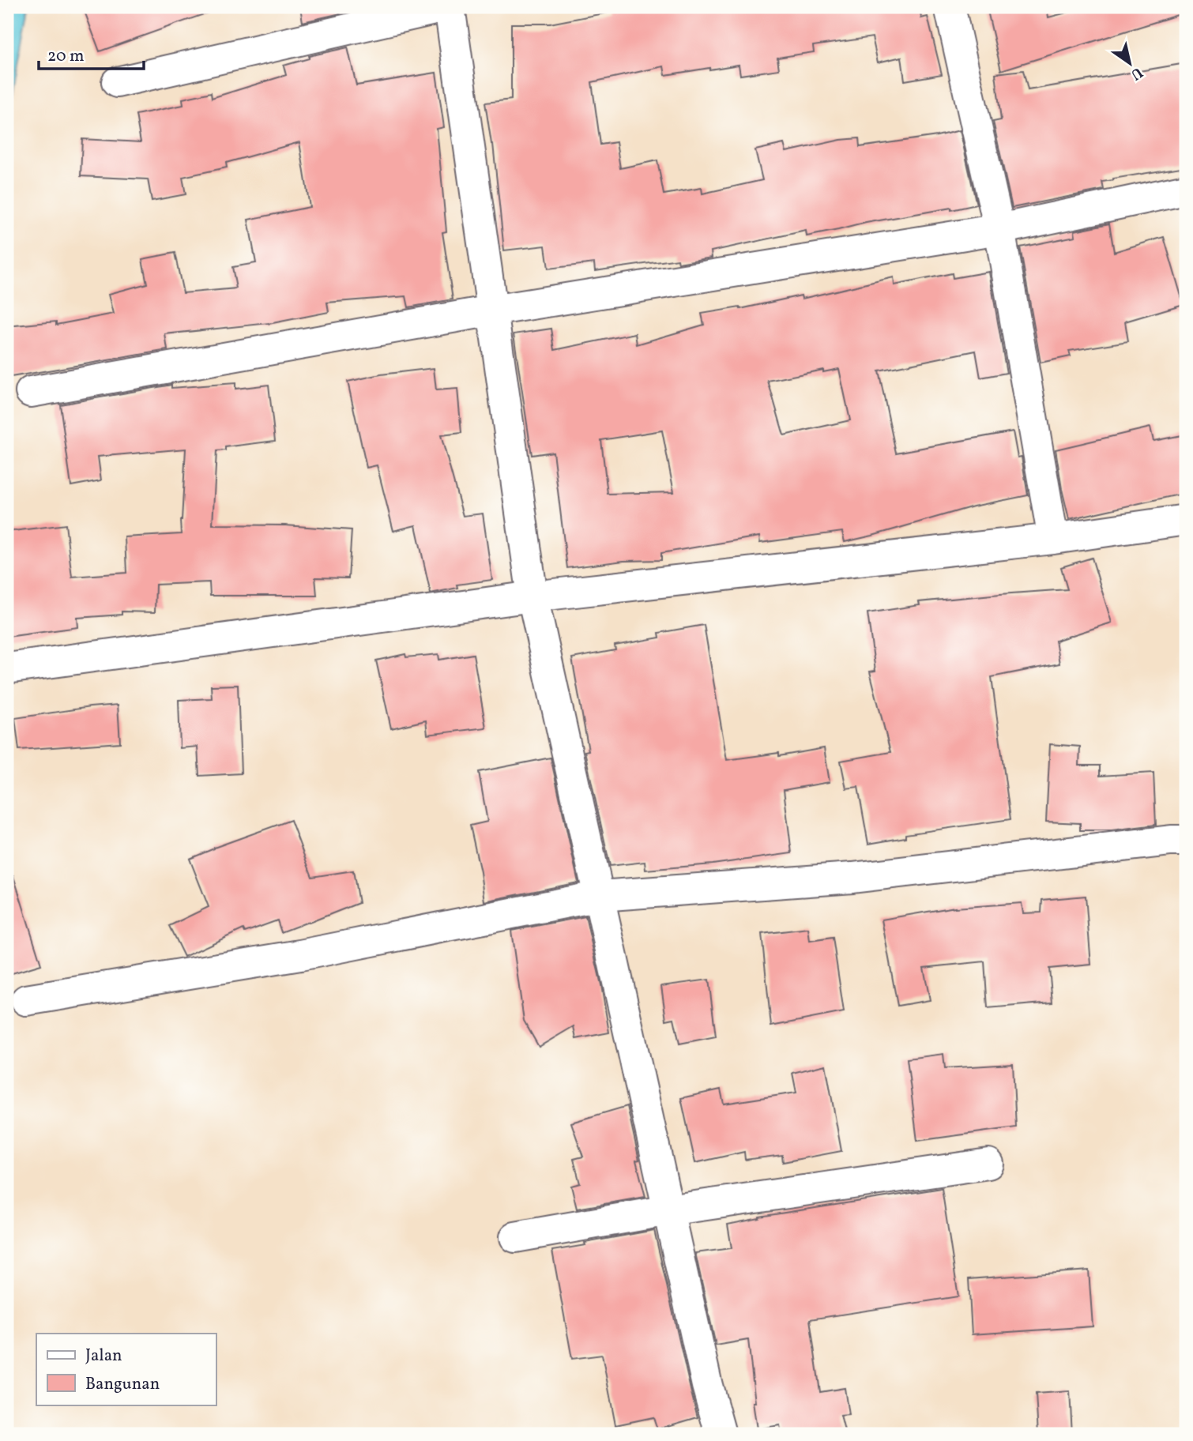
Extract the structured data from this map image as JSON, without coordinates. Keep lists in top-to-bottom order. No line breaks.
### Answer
{"legend":["Jalan","Bangunan"],"scale_bar":"20 m","north":"bottom right"}
